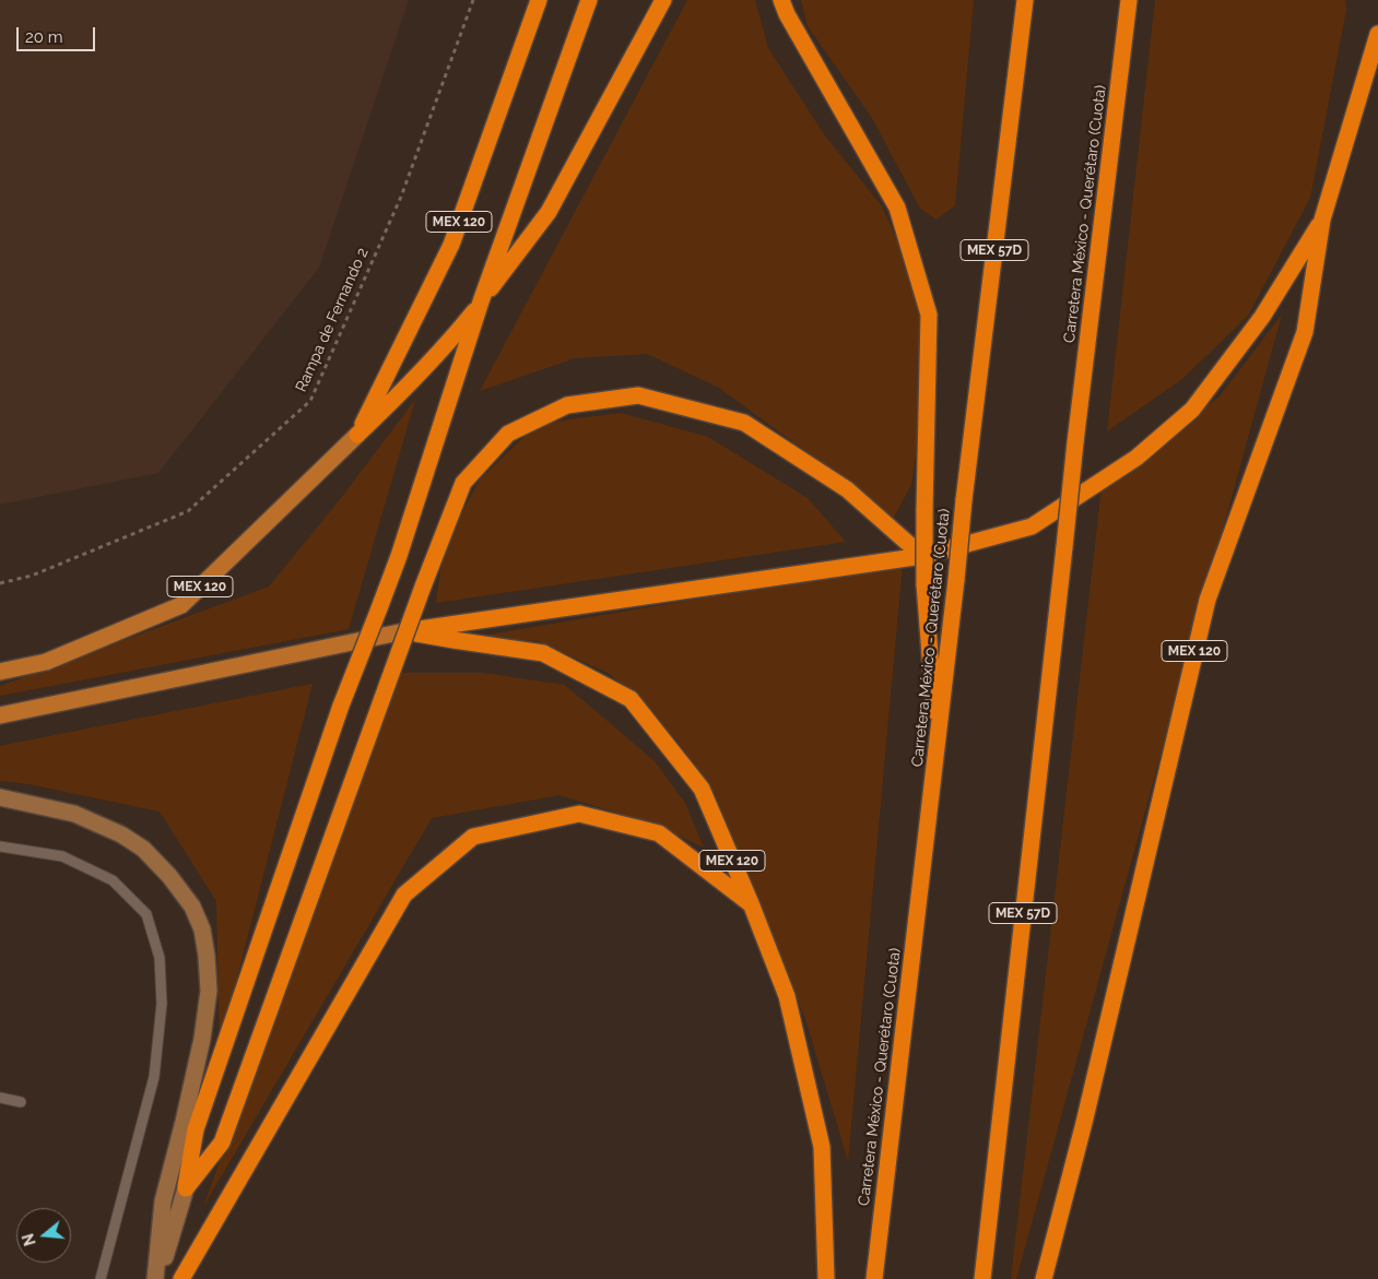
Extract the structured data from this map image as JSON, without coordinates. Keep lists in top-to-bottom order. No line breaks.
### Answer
{"streets":{"highway":["Carretera México - Querétaro (Cuota)","MEX 120","MEX 57D"],"path":["Rampa de Fernando 2"]},"scale_bar":"20 m","north":"left"}
